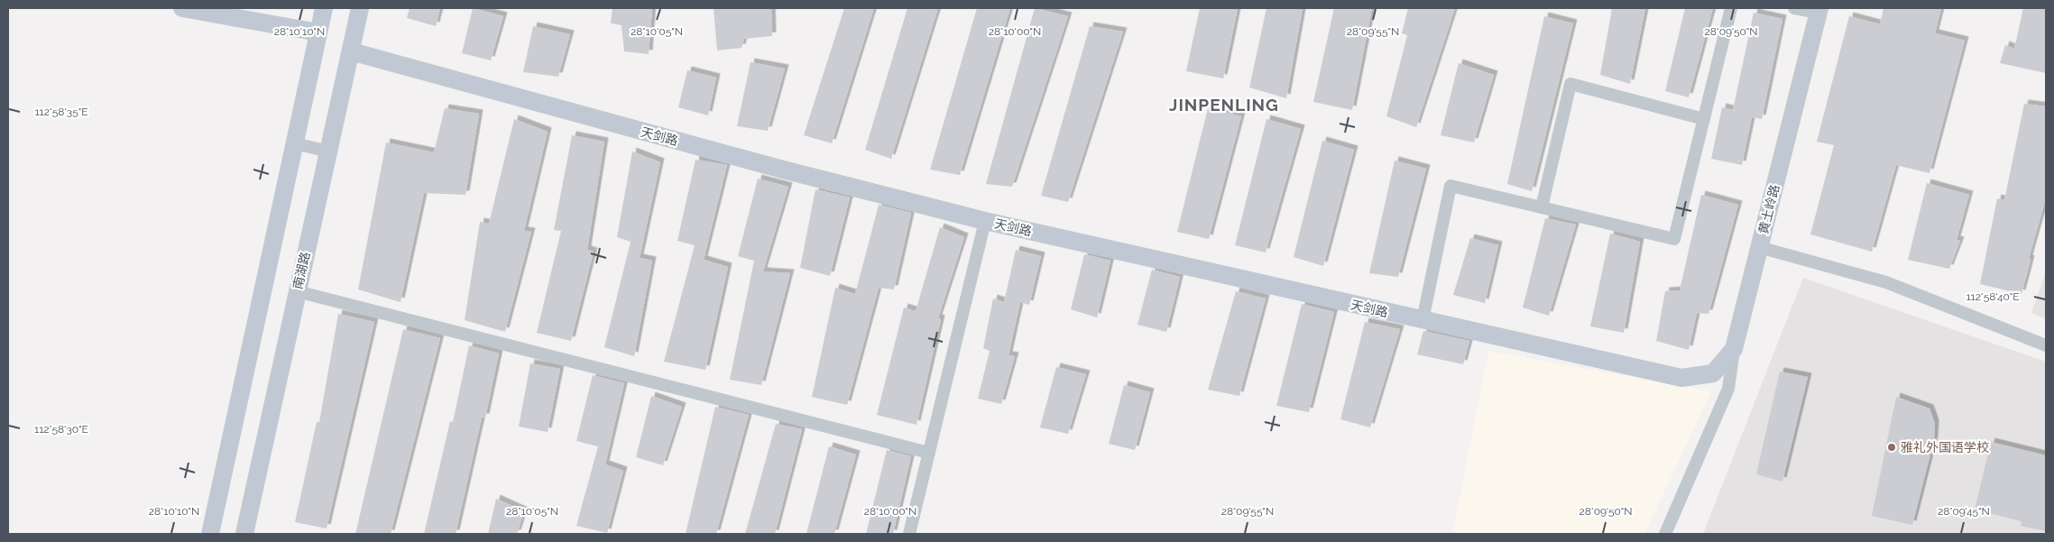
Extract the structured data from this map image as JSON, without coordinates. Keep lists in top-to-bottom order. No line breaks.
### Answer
{"streets":{"street":["天剑路","黄土岭路","南湖路"]},"crossings":[["天剑路","黄土岭路"],["天剑路","南湖路"]],"districts":["JINPENLING"],"places":["雅礼外国语学校"],"coordinates":["28°10'10\"N","28°10'05\"N","28°10'00\"N","28°09'55\"N","28°09'50\"N","112°58'35\"E","112°58'40\"E","112°58'30\"E","28°09'45\"N"]}
